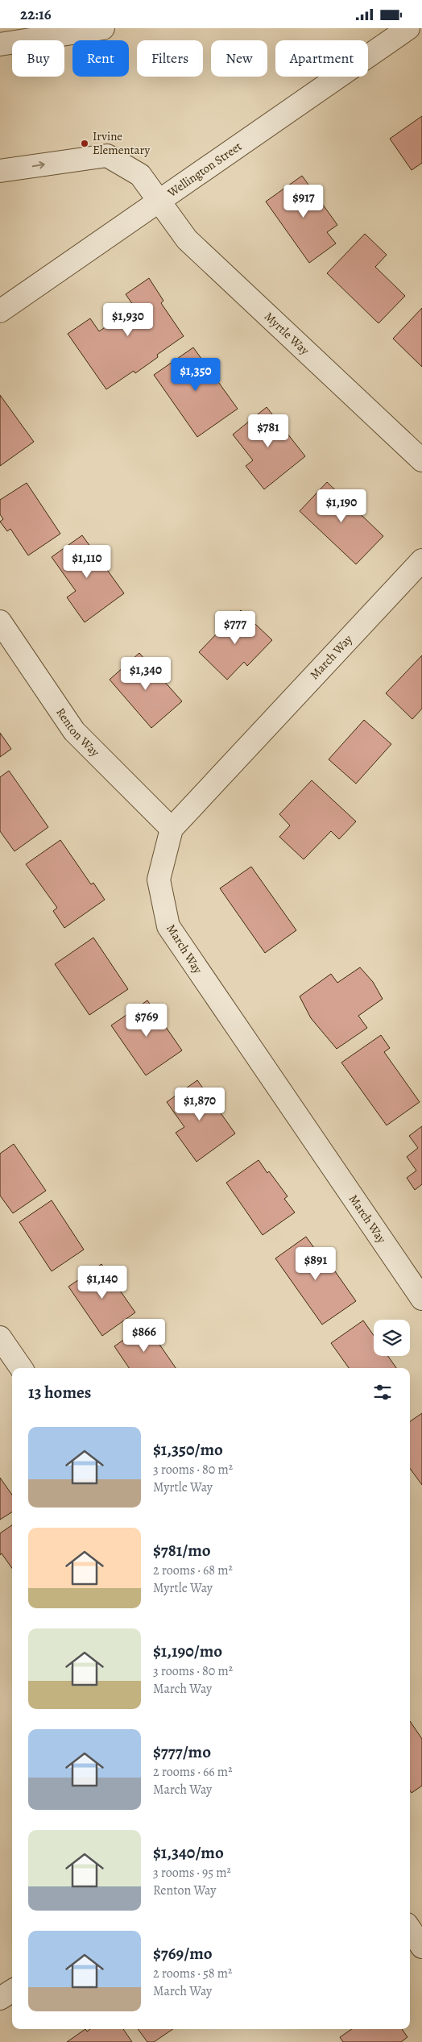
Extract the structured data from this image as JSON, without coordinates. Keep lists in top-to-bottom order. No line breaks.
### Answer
{"streets":{"street":["Wellington Street","Myrtle Way","March Way","Renton Way"]},"crossings":[["Wellington Street","Myrtle Way"],["March Way","Renton Way"]],"places":["Irvine Elementary"],"page":{"status":"22:16","chip":["Buy","Rent","Filters","New","Apartment"],"price":["$917","$1,930","$1,350","$781","$1,190","$1,110","$777","$1,340","$769","$1,870","$891","$1,140","$866"],"heading":"13 homes","list":[{"name":"$1,350/mo","note":"3 rooms · 80 m² · Myrtle Way"},{"name":"$781/mo","note":"2 rooms · 68 m² · Myrtle Way"},{"name":"$1,190/mo","note":"3 rooms · 80 m² · March Way"},{"name":"$777/mo","note":"2 rooms · 66 m² · March Way"},{"name":"$1,340/mo","note":"3 rooms · 95 m² · Renton Way"},{"name":"$769/mo","note":"2 rooms · 58 m² · March Way"}]}}
